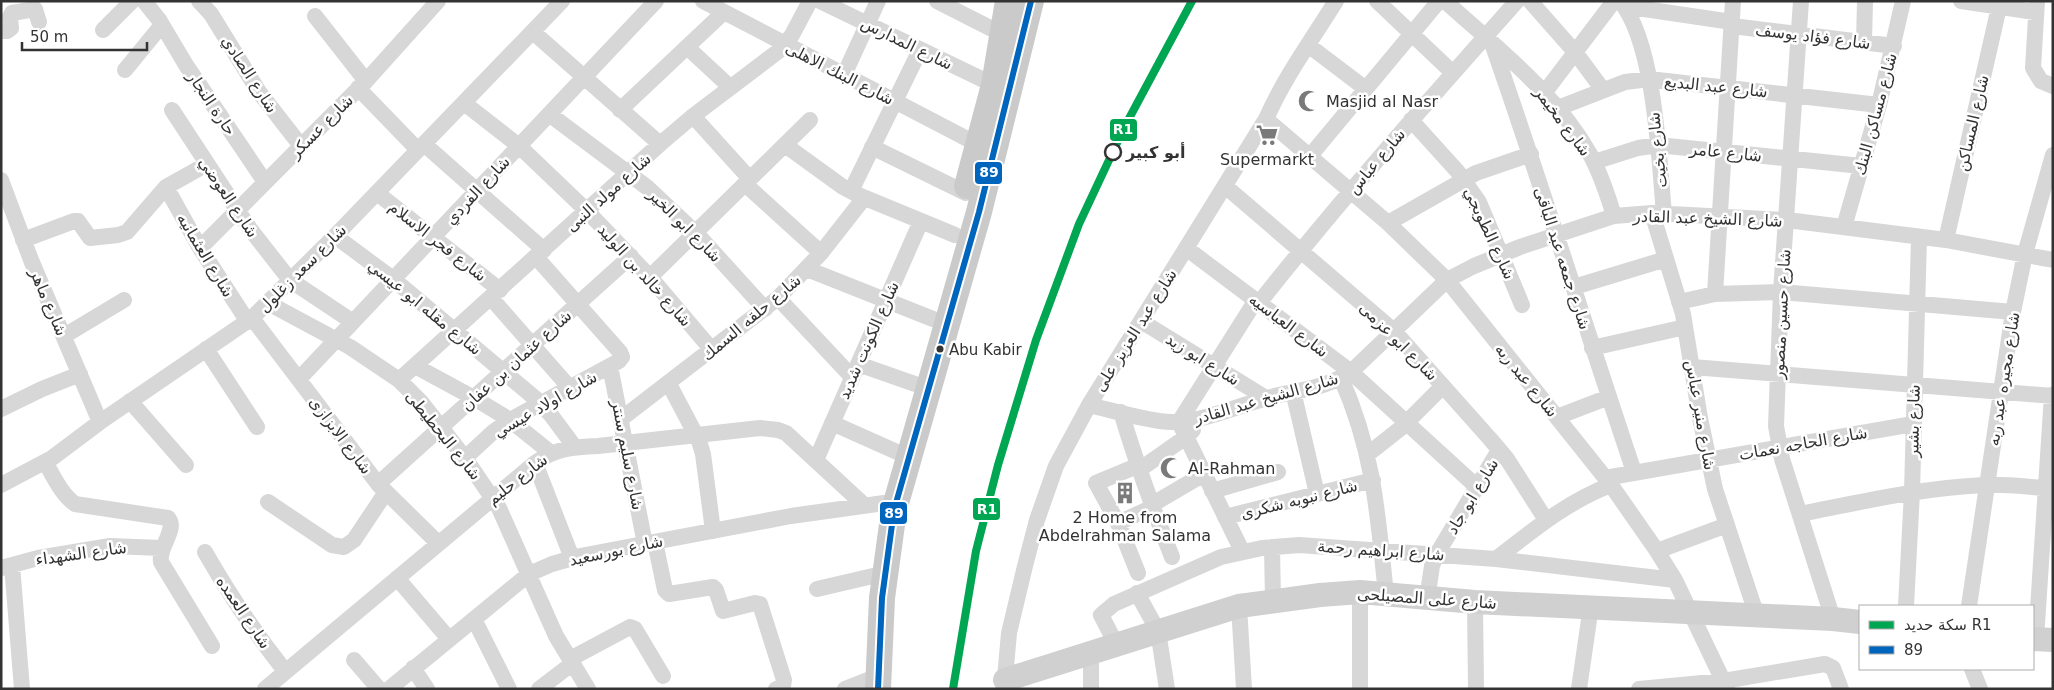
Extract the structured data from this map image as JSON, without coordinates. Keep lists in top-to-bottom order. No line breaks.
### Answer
{"streets":{"street":["شارع فؤاد يوسف","شارع المدارس","شارع البنك الاهلى","شارع الصادي","شارع عبد البديع","حارة النجار","شارع مساكن البنك","شارع مخيمر","شارع المساكن","شارع عسكر","شارع بخيت","شارع عامر","شارع عباس","شارع الفردي","شارع مولد النبى","شارع العوضي","شارع الشيخ عبد القادر","شارع ابو الخير","شارع الطوبجي","شارع فجر الاسلام","شارع العثمانيه","شارع جمعه عبد الباقى","شارع سعد زغلول","شارع خالد بن الوليد","شارع ماهر","شارع مقله ابو عيسي","شارع حسين منصور","شارع حلقه السمك","شارع العباسيه","شارع عبد العزيز على","شارع الكونت شديد","شارع ابو عزمى","شارع ابو زيد","شارع عثمان بن عفان","شارع مجيره عبد ربه","شارع عبد ربه","شارع اولاد عيسي","شارع منير عباس","شارع بشير","شارع الابزازى","شارع البحطيطى","شارع الحاجه نعمات","شارع سليم سنتر","شارع حليم","شارع ابو جاد","شارع نبويه شكرى","شارع بورسعيد","شارع ابراهيم رحمة","شارع الشهداء","شارع على المصيلحى","شارع العمده"]},"crossings":[["شارع فؤاد يوسف","شارع مساكن البنك"],["شارع فؤاد يوسف","شارع بخيت"],["شارع فؤاد يوسف","شارع حسين منصور"],["شارع المدارس","شارع حلقه السمك"],["شارع البنك الاهلى","شارع مولد النبى"],["شارع البنك الاهلى","شارع حلقه السمك"],["شارع الصادي","شارع عسكر"],["شارع عبد البديع","شارع مساكن البنك"],["شارع عبد البديع","شارع مخيمر"],["شارع عبد البديع","شارع بخيت"],["شارع عبد البديع","شارع حسين منصور"],["حارة النجار","شارع عسكر"],["شارع مساكن البنك","شارع عامر"],["شارع مساكن البنك","شارع الشيخ عبد القادر"],["شارع مخيمر","شارع عامر"],["شارع مخيمر","شارع عباس"],["شارع مخيمر","شارع الشيخ عبد القادر"],["شارع مخيمر","شارع جمعه عبد الباقى"],["شارع المساكن","شارع الشيخ عبد القادر"],["شارع عسكر","شارع العوضي"],["شارع عسكر","شارع العثمانيه"],["شارع بخيت","شارع عامر"],["شارع بخيت","شارع الشيخ عبد القادر"],["شارع بخيت","شارع منير عباس"],["شارع عامر","شارع حسين منصور"],["شارع عباس","شارع الشيخ عبد القادر"],["شارع عباس","شارع الطوبجي"],["شارع عباس","شارع جمعه عبد الباقى"],["شارع عباس","شارع العباسيه"],["شارع عباس","شارع ابو عزمى"],["شارع عباس","شارع ابو زيد"],["شارع عباس","شارع عبد ربه"],["شارع الفردي","شارع العوضي"],["شارع الفردي","شارع ابو الخير"],["شارع الفردي","شارع فجر الاسلام"],["شارع الفردي","شارع خالد بن الوليد"],["شارع الفردي","شارع مقله ابو عيسي"],["شارع الفردي","شارع الابزازى"],["شارع الفردي","شارع البحطيطى"],["شارع مولد النبى","شارع ابو الخير"],["شارع مولد النبى","شارع فجر الاسلام"],["شارع مولد النبى","شارع خالد بن الوليد"],["شارع مولد النبى","شارع مقله ابو عيسي"],["شارع مولد النبى","شارع البحطيطى"],["شارع العوضي","شارع سعد زغلول"],["شارع الشيخ عبد القادر","شارع الطوبجي"],["شارع الشيخ عبد القادر","شارع جمعه عبد الباقى"],["شارع الشيخ عبد القادر","شارع حسين منصور"],["شارع الشيخ عبد القادر","شارع العباسيه"],["شارع الشيخ عبد القادر","شارع عبد العزيز على"],["شارع الشيخ عبد القادر","شارع ابو عزمى"],["شارع الشيخ عبد القادر","شارع ابو زيد"],["شارع الشيخ عبد القادر","شارع مجيره عبد ربه"],["شارع الشيخ عبد القادر","شارع عبد ربه"],["شارع الشيخ عبد القادر","شارع منير عباس"],["شارع الشيخ عبد القادر","شارع بشير"],["شارع ابو الخير","شارع حلقه السمك"],["شارع فجر الاسلام","شارع سعد زغلول"],["شارع فجر الاسلام","شارع عثمان بن عفان"],["شارع فجر الاسلام","شارع اولاد عيسي"],["شارع العثمانيه","شارع سعد زغلول"],["شارع العثمانيه","شارع الابزازى"],["شارع جمعه عبد الباقى","شارع الحاجه نعمات"],["شارع سعد زغلول","شارع خالد بن الوليد"],["شارع سعد زغلول","شارع ماهر"],["شارع سعد زغلول","شارع مقله ابو عيسي"],["شارع سعد زغلول","شارع الابزازى"],["شارع سعد زغلول","شارع البحطيطى"],["شارع خالد بن الوليد","شارع حلقه السمك"],["شارع خالد بن الوليد","شارع عثمان بن عفان"],["شارع مقله ابو عيسي","شارع عثمان بن عفان"],["شارع مقله ابو عيسي","شارع اولاد عيسي"],["شارع مقله ابو عيسي","شارع حليم"],["شارع حسين منصور","شارع الحاجه نعمات"],["شارع حسين منصور","شارع على المصيلحى"],["شارع حلقه السمك","شارع سليم سنتر"],["شارع العباسيه","شارع عبد العزيز على"],["شارع العباسيه","شارع ابو جاد"],["شارع عبد العزيز على","شارع ابو عزمى"],["شارع عبد العزيز على","شارع ابو زيد"],["شارع عبد العزيز على","شارع عبد ربه"],["شارع عبد العزيز على","شارع على المصيلحى"],["شارع الكونت شديد","شارع حليم"],["شارع ابو عزمى","شارع الحاجه نعمات"],["شارع ابو عزمى","شارع ابو جاد"],["شارع عثمان بن عفان","شارع اولاد عيسي"],["شارع عثمان بن عفان","شارع الابزازى"],["شارع عثمان بن عفان","شارع البحطيطى"],["شارع عبد ربه","شارع الحاجه نعمات"],["شارع عبد ربه","شارع ابراهيم رحمة"],["شارع عبد ربه","شارع على المصيلحى"],["شارع اولاد عيسي","شارع البحطيطى"],["شارع اولاد عيسي","شارع سليم سنتر"],["شارع منير عباس","شارع الحاجه نعمات"],["شارع منير عباس","شارع على المصيلحى"],["شارع بشير","شارع الحاجه نعمات"],["شارع الابزازى","شارع حليم"],["شارع البحطيطى","شارع حليم"],["شارع البحطيطى","شارع بورسعيد"],["شارع الحاجه نعمات","شارع ابراهيم رحمة"],["شارع سليم سنتر","شارع حليم"],["شارع سليم سنتر","شارع بورسعيد"],["شارع حليم","شارع بورسعيد"],["شارع حليم","شارع العمده"],["شارع ابو جاد","شارع ابراهيم رحمة"],["شارع ابو جاد","شارع على المصيلحى"],["شارع ابراهيم رحمة","شارع على المصيلحى"]],"places":{"mosque":["Masjid al Nasr","Al-Rahman"],"supermarket":["Supermarkt"],"other":["أبو كبير","Abu Kabir"],"building":["2 Home from Abdelrahman Salama"]},"lines":["rail line R1","transit line 89"],"legend":["سكة حديد R1","89"],"scale_bar":"50 m"}
